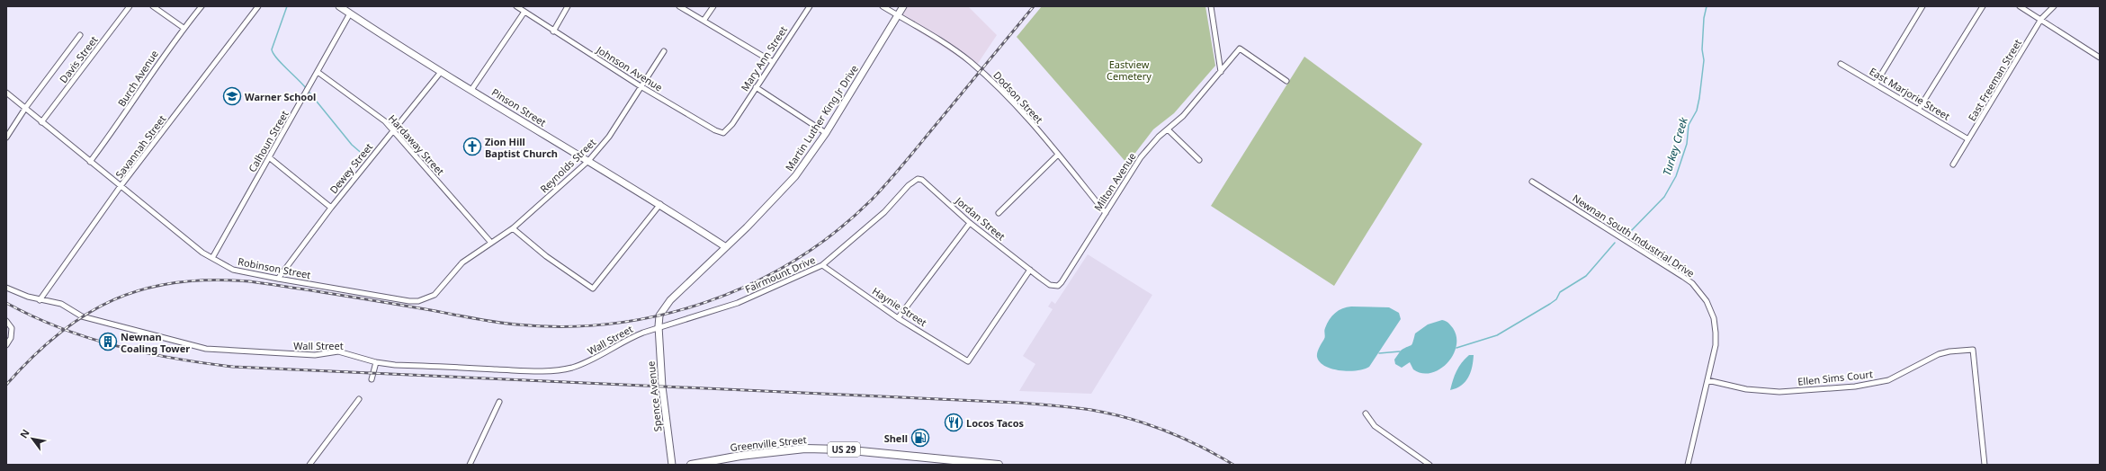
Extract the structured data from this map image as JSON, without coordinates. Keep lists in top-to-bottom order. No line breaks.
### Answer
{"streets":{"main road":["Greenville Street","US 29"],"street":["Mary Ann Street","Davis Street","Johnson Avenue","Burch Avenue","East Freeman Street","East Marjorie Street","Dodson Street","Pinson Street","Martin Luther King Jr Drive","Calhoun Street","Hardaway Street","Savannah Street","Reynolds Street","Dewey Street","Milton Avenue","Jordan Street","Newnan South Industrial Drive","Robinson Street","Fairmount Drive","Haynie Street","Wall Street","Ellen Sims Court","Spence Avenue"]},"crossings":[["Mary Ann Street","Johnson Avenue"],["Davis Street","Robinson Street"],["Johnson Avenue","Reynolds Street"],["Burch Avenue","Robinson Street"],["East Freeman Street","East Marjorie Street"],["Dodson Street","Martin Luther King Jr Drive"],["Dodson Street","Milton Avenue"],["Pinson Street","Martin Luther King Jr Drive"],["Pinson Street","Calhoun Street"],["Pinson Street","Reynolds Street"],["Pinson Street","Dewey Street"],["Martin Luther King Jr Drive","Fairmount Drive"],["Martin Luther King Jr Drive","Wall Street"],["Martin Luther King Jr Drive","Spence Avenue"],["Calhoun Street","Hardaway Street"],["Calhoun Street","Robinson Street"],["Hardaway Street","Reynolds Street"],["Hardaway Street","Dewey Street"],["Hardaway Street","Robinson Street"],["Savannah Street","Robinson Street"],["Savannah Street","Wall Street"],["Reynolds Street","Robinson Street"],["Dewey Street","Robinson Street"],["Milton Avenue","Jordan Street"],["Milton Avenue","Haynie Street"],["Jordan Street","Fairmount Drive"],["Jordan Street","Haynie Street"],["Newnan South Industrial Drive","Ellen Sims Court"],["Fairmount Drive","Haynie Street"],["Fairmount Drive","Wall Street"],["Fairmount Drive","Spence Avenue"],["Wall Street","Spence Avenue"]],"water":["Turkey Creek"],"parks":["Eastview Cemetery"],"places":{"school or university":["Warner School"],"church":["Zion Hill Baptist Church"],"building":["Newnan Coaling Tower"],"restaurant":["Locos Tacos"],"fuel station":["Shell"]},"north":"top left"}
